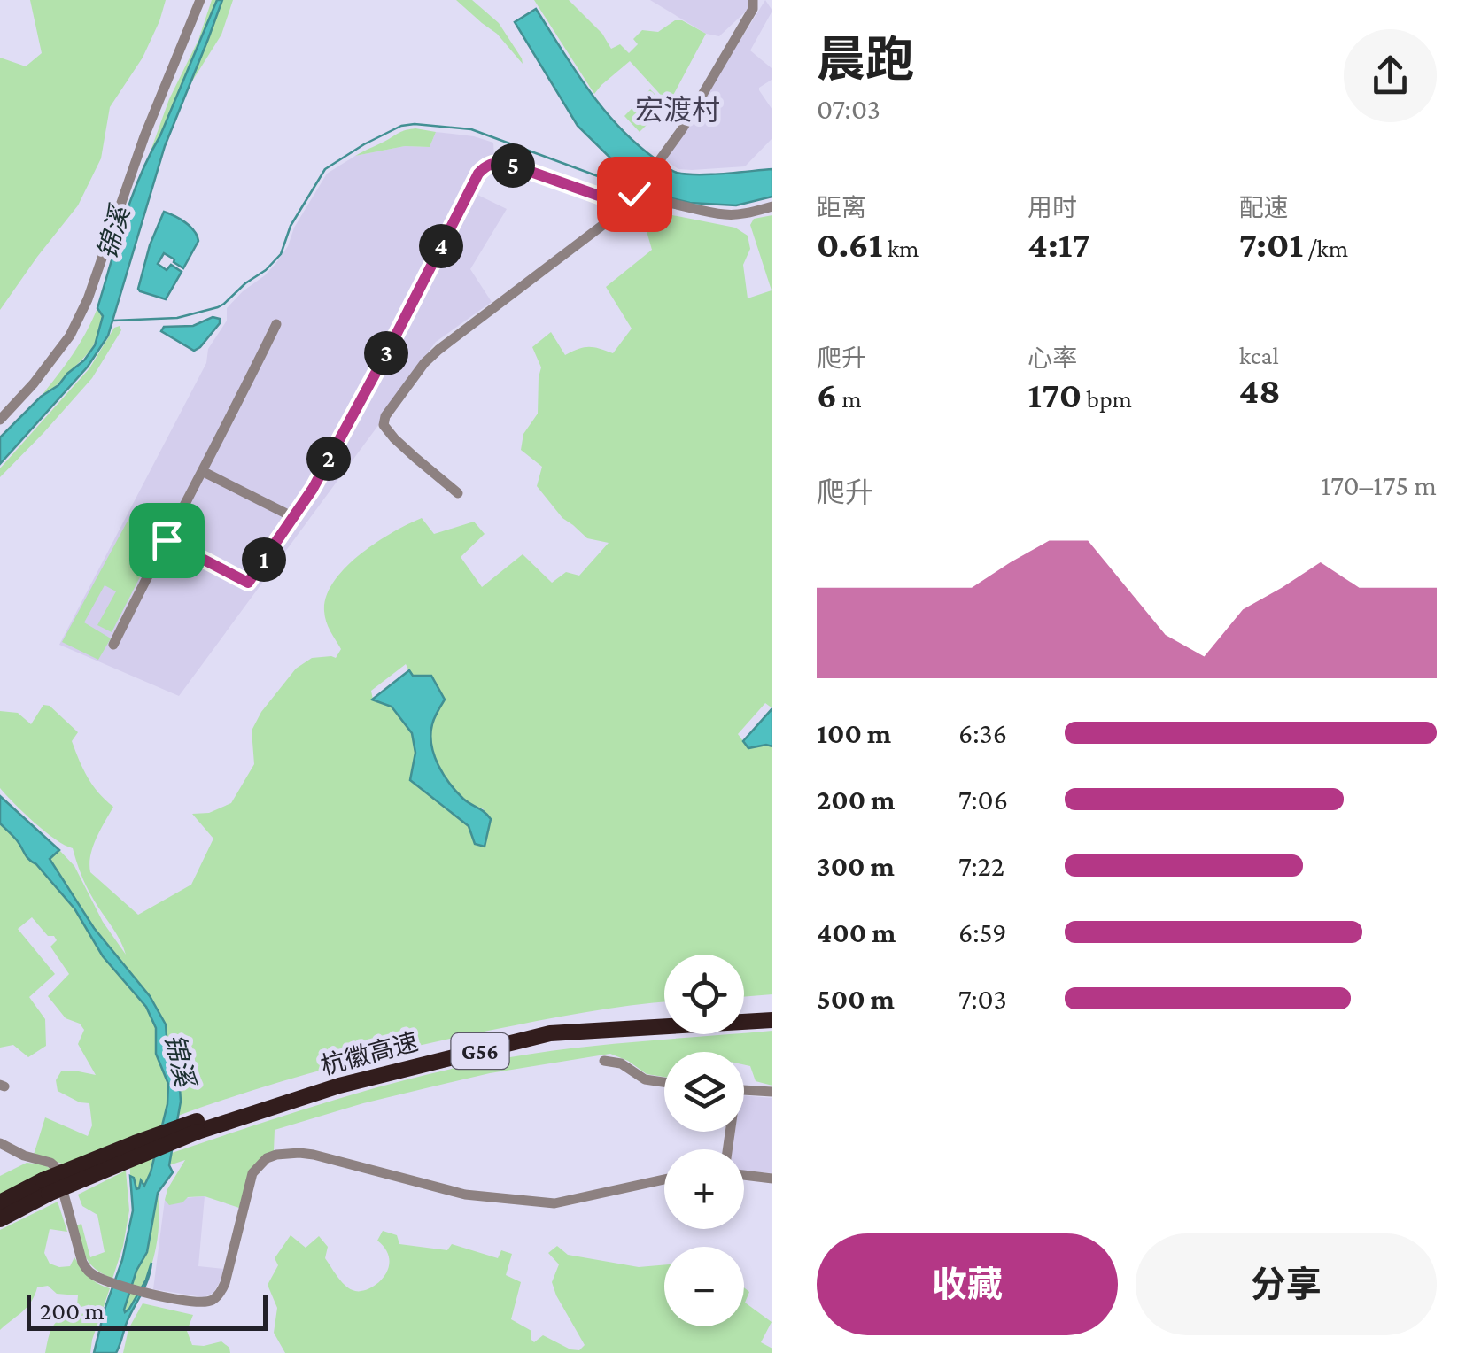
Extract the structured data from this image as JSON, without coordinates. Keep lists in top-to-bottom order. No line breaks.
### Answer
{"streets":{"highway":["G56","杭徽高速"]},"districts":["宏渡村"],"water":["锦溪"],"scale_bar":"200 m","page":{"heading":["晨跑","07:03"],"pins":["5","4","3","2","1"],"stats":[["距离","0.61 km"],["用时","4:17"],["配速","7:01 /km"],["爬升","6 m"],["心率","170 bpm"],["kcal","48"]],"chart":["爬升","170–175 m"],"list":[{"name":"100 m","note":"6:36"},{"name":"200 m","note":"7:06"},{"name":"300 m","note":"7:22"},{"name":"400 m","note":"6:59"},{"name":"500 m","note":"7:03"}],"map_buttons":["+","−"],"buttons":["收藏","分享"],"scale":"200 m"}}
